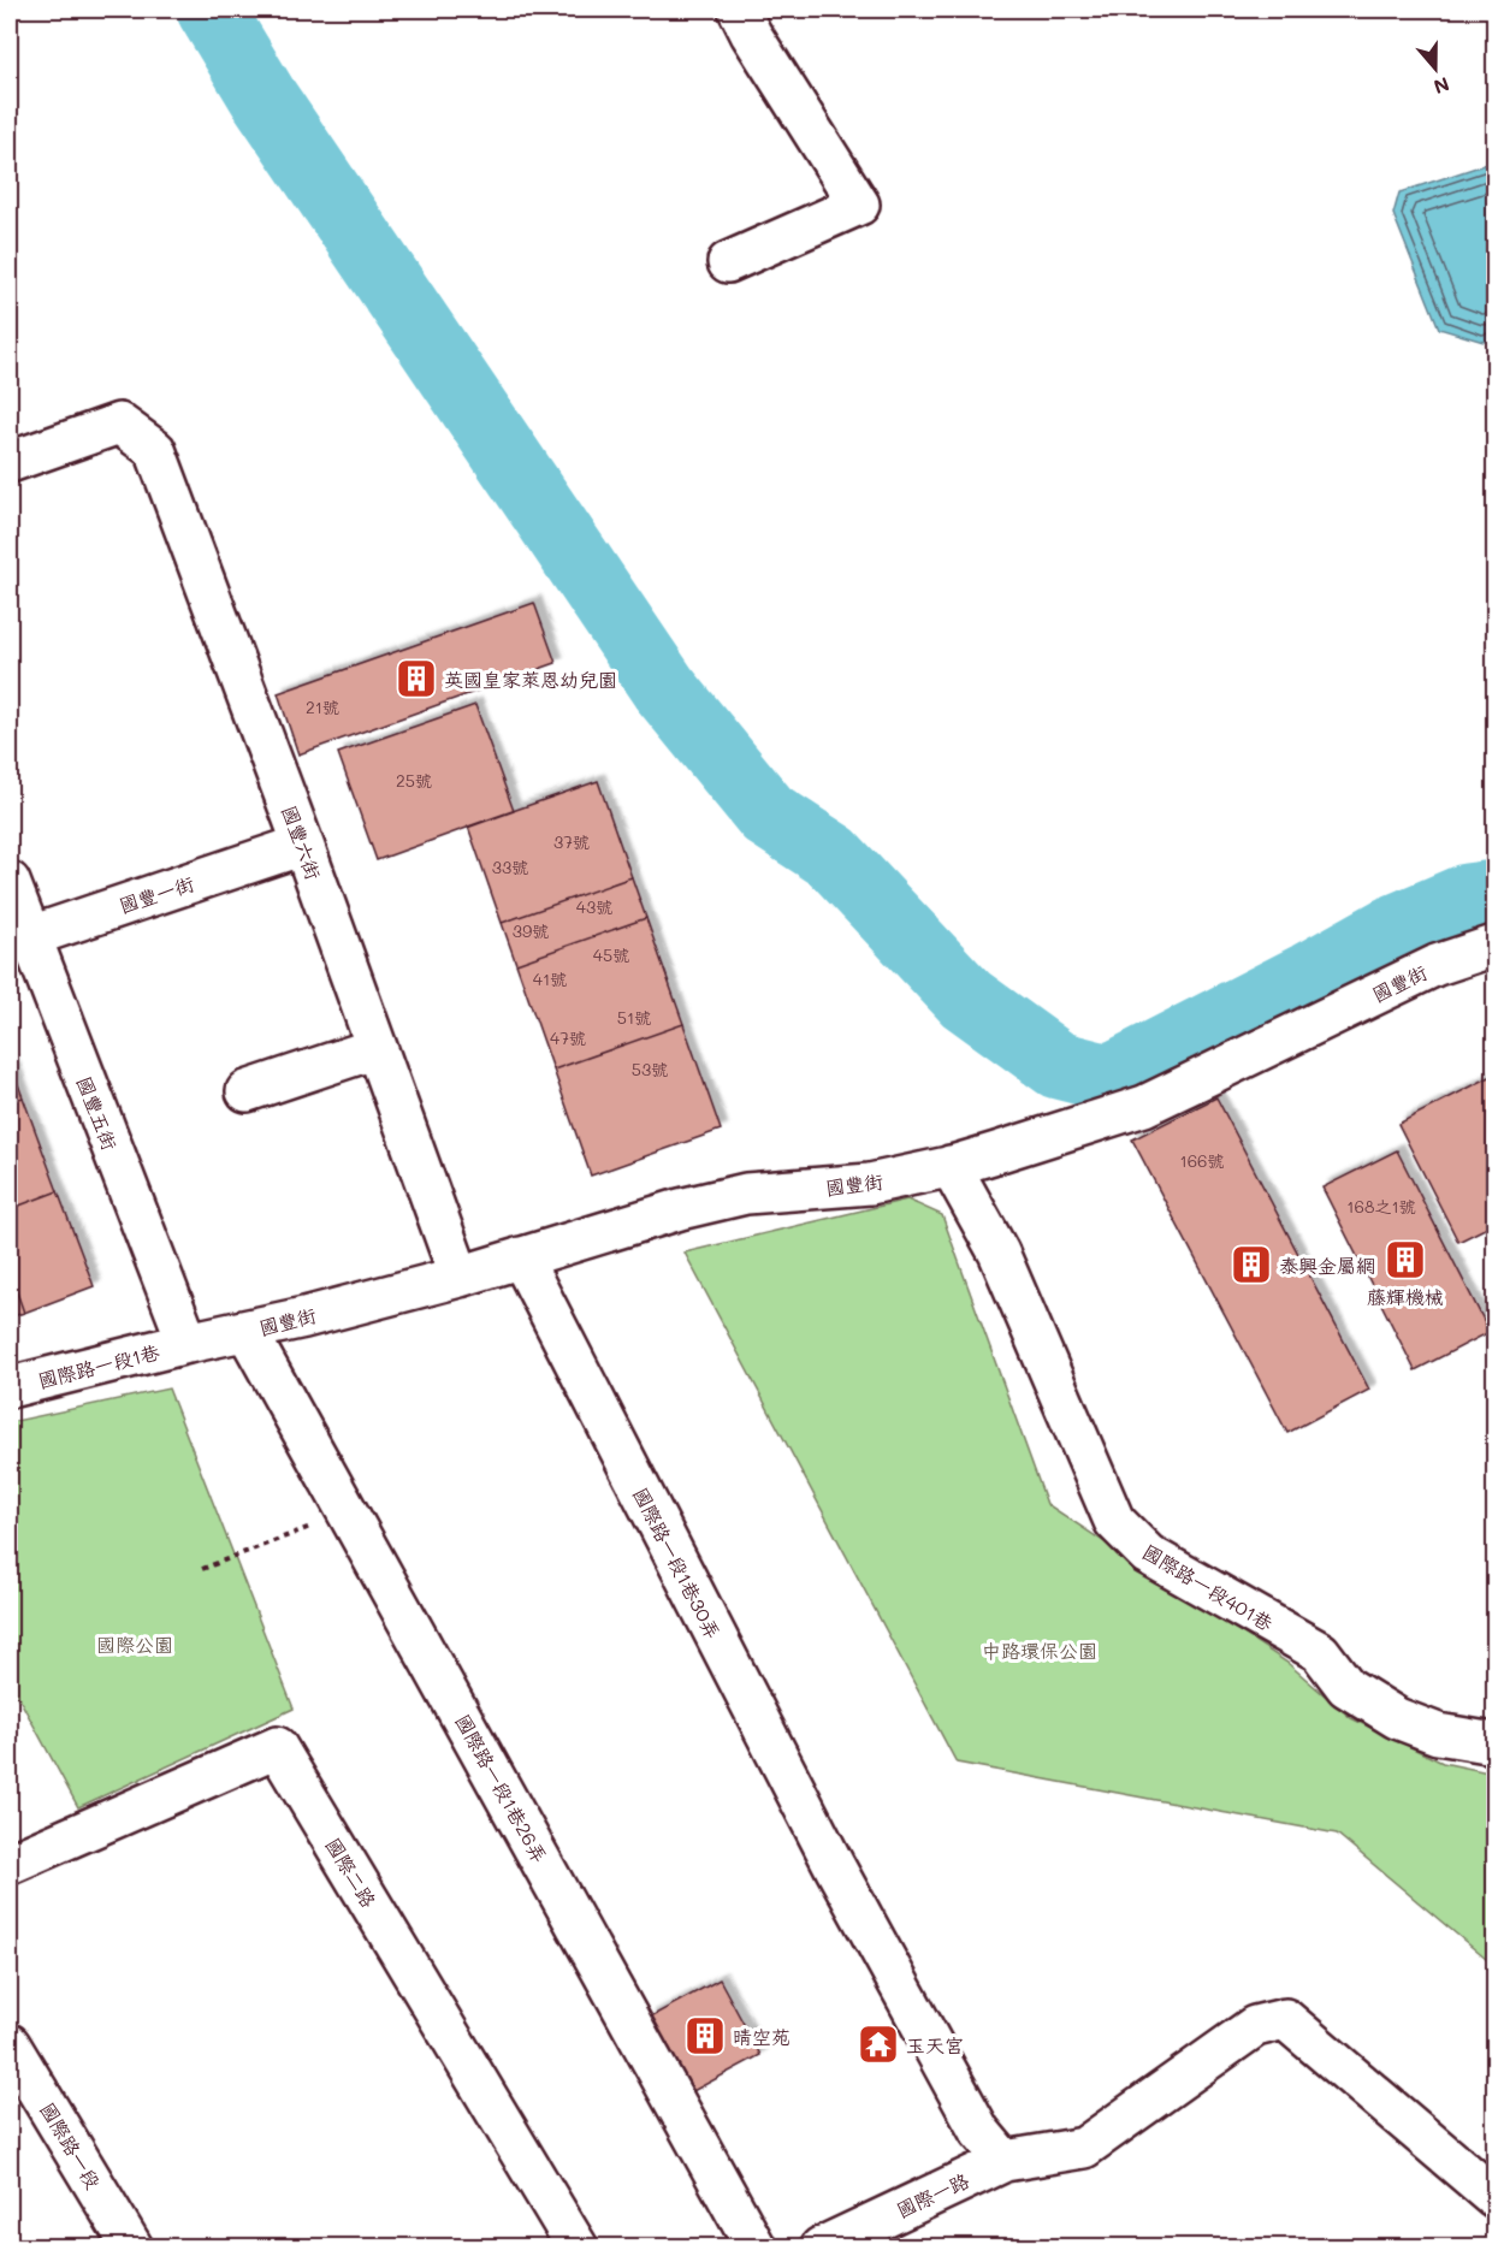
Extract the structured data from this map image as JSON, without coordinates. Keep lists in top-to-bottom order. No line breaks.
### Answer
{"streets":{"street":["國豐六街","國豐一街","國豐街","國豐五街","國際路一段1巷","國際路一段1巷30弄","國際路一段401巷","國際路一段1巷26弄","國際二路","國際路一段","國際一路"]},"crossings":[["國豐六街","國豐一街"],["國豐六街","國豐街"],["國豐一街","國豐五街"],["國豐街","國豐五街"],["國豐街","國際路一段1巷"],["國豐街","國際路一段1巷30弄"],["國豐街","國際路一段401巷"],["國豐街","國際路一段1巷26弄"],["國豐五街","國際路一段1巷"],["國際路一段1巷30弄","國際一路"]],"parks":["國際公園","中路環保公園"],"places":{"building":["英國皇家萊恩幼兒園","藤輝機械","泰興金屬網","晴空苑"],"temple":["玉天宮"]},"house_numbers":["21號","25號","37號","33號","43號","39號","45號","41號","51號","47號","53號","166號","168之1號"],"north":"bottom"}
